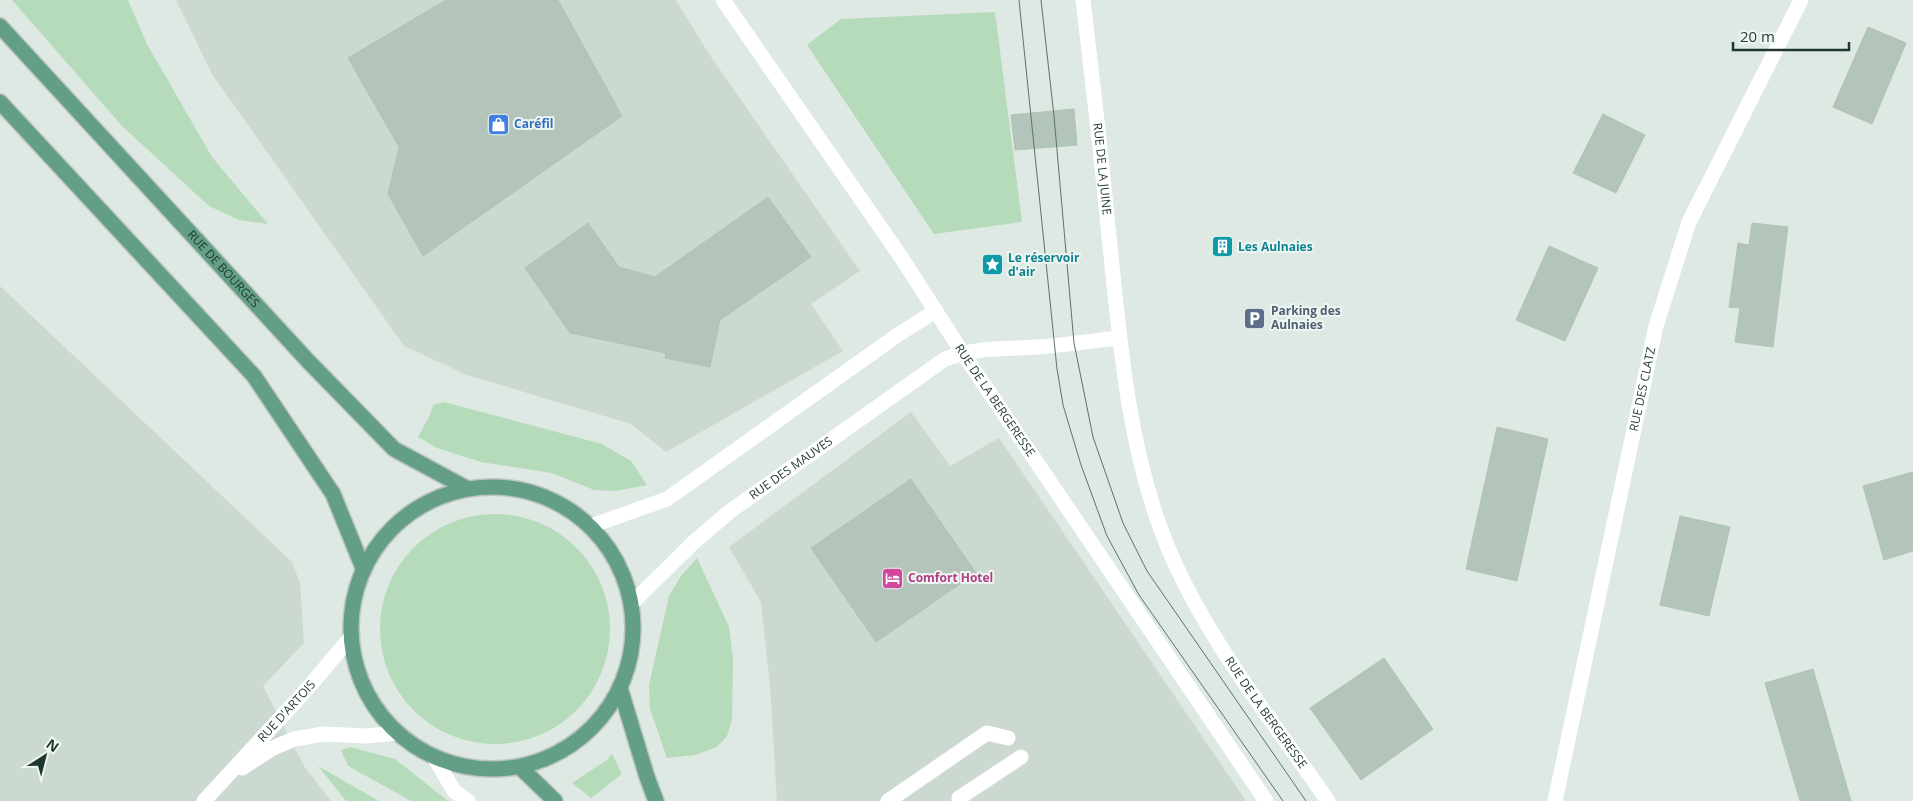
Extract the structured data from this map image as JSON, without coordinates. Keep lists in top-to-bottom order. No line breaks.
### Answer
{"streets":{"main road":["RUE DE BOURGES"],"street":["RUE DE LA JUINE","RUE DES CLATZ","RUE DE LA BERGERESSE","RUE DES MAUVES","RUE D'ARTOIS"]},"crossings":[["RUE DE LA JUINE","RUE DE LA BERGERESSE"],["RUE DE LA JUINE","RUE DES MAUVES"],["RUE DE LA BERGERESSE","RUE DES MAUVES"]],"places":{"shop":["Caréfil"],"building":["Les Aulnaies"],"place":["Le réservoir d'air"],"parking":["Parking des Aulnaies"],"hotel":["Comfort Hotel"]},"scale_bar":"20 m","north":"top right"}
